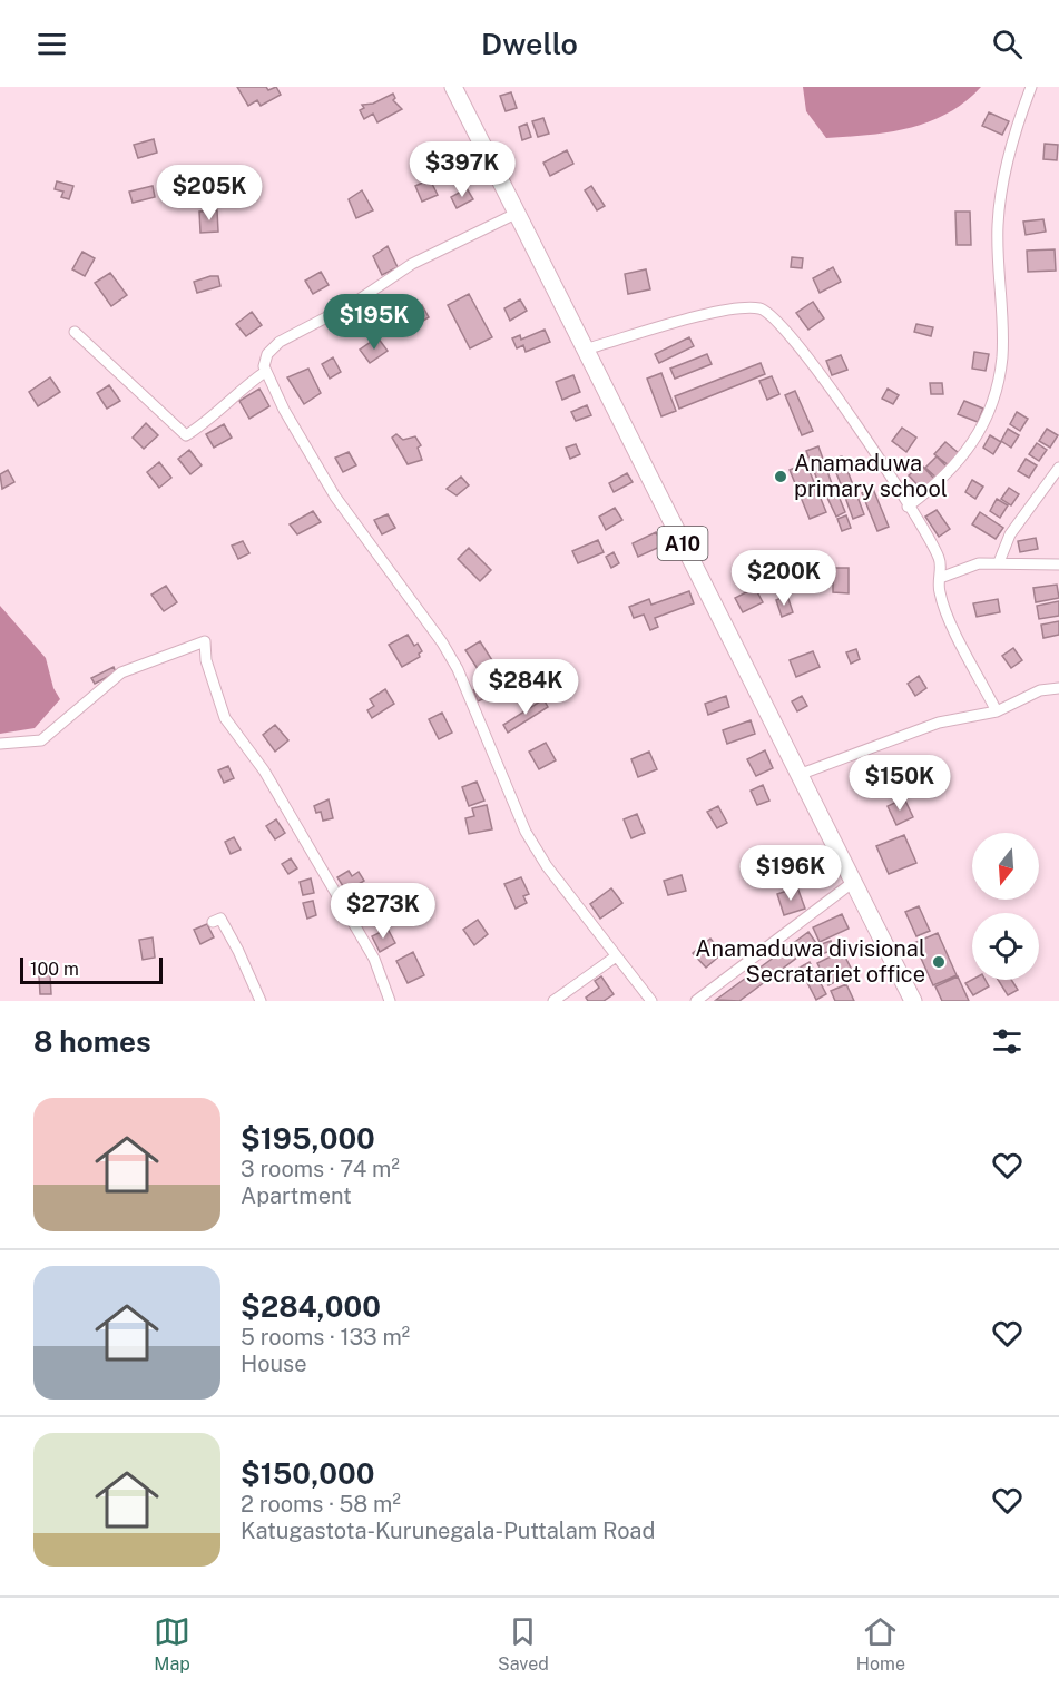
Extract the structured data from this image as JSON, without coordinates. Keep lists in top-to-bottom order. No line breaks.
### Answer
{"streets":{"highway":["A10"]},"places":["Anamaduwa primary school","Anamaduwa divisional Secratariet office"],"scale_bar":"100 m","north":"bottom","page":{"header":"Dwello","price":["$397K","$205K","$195K","$200K","$284K","$150K","$196K","$273K"],"scale":"100 m","heading":"8 homes","list":[{"name":"$195,000","note":"3 rooms · 74 m² · Apartment"},{"name":"$284,000","note":"5 rooms · 133 m² · House"},{"name":"$150,000","note":"2 rooms · 58 m² · Katugastota-Kurunegala-Puttalam Road"}],"tabs":["Map","Saved","Home"]}}
